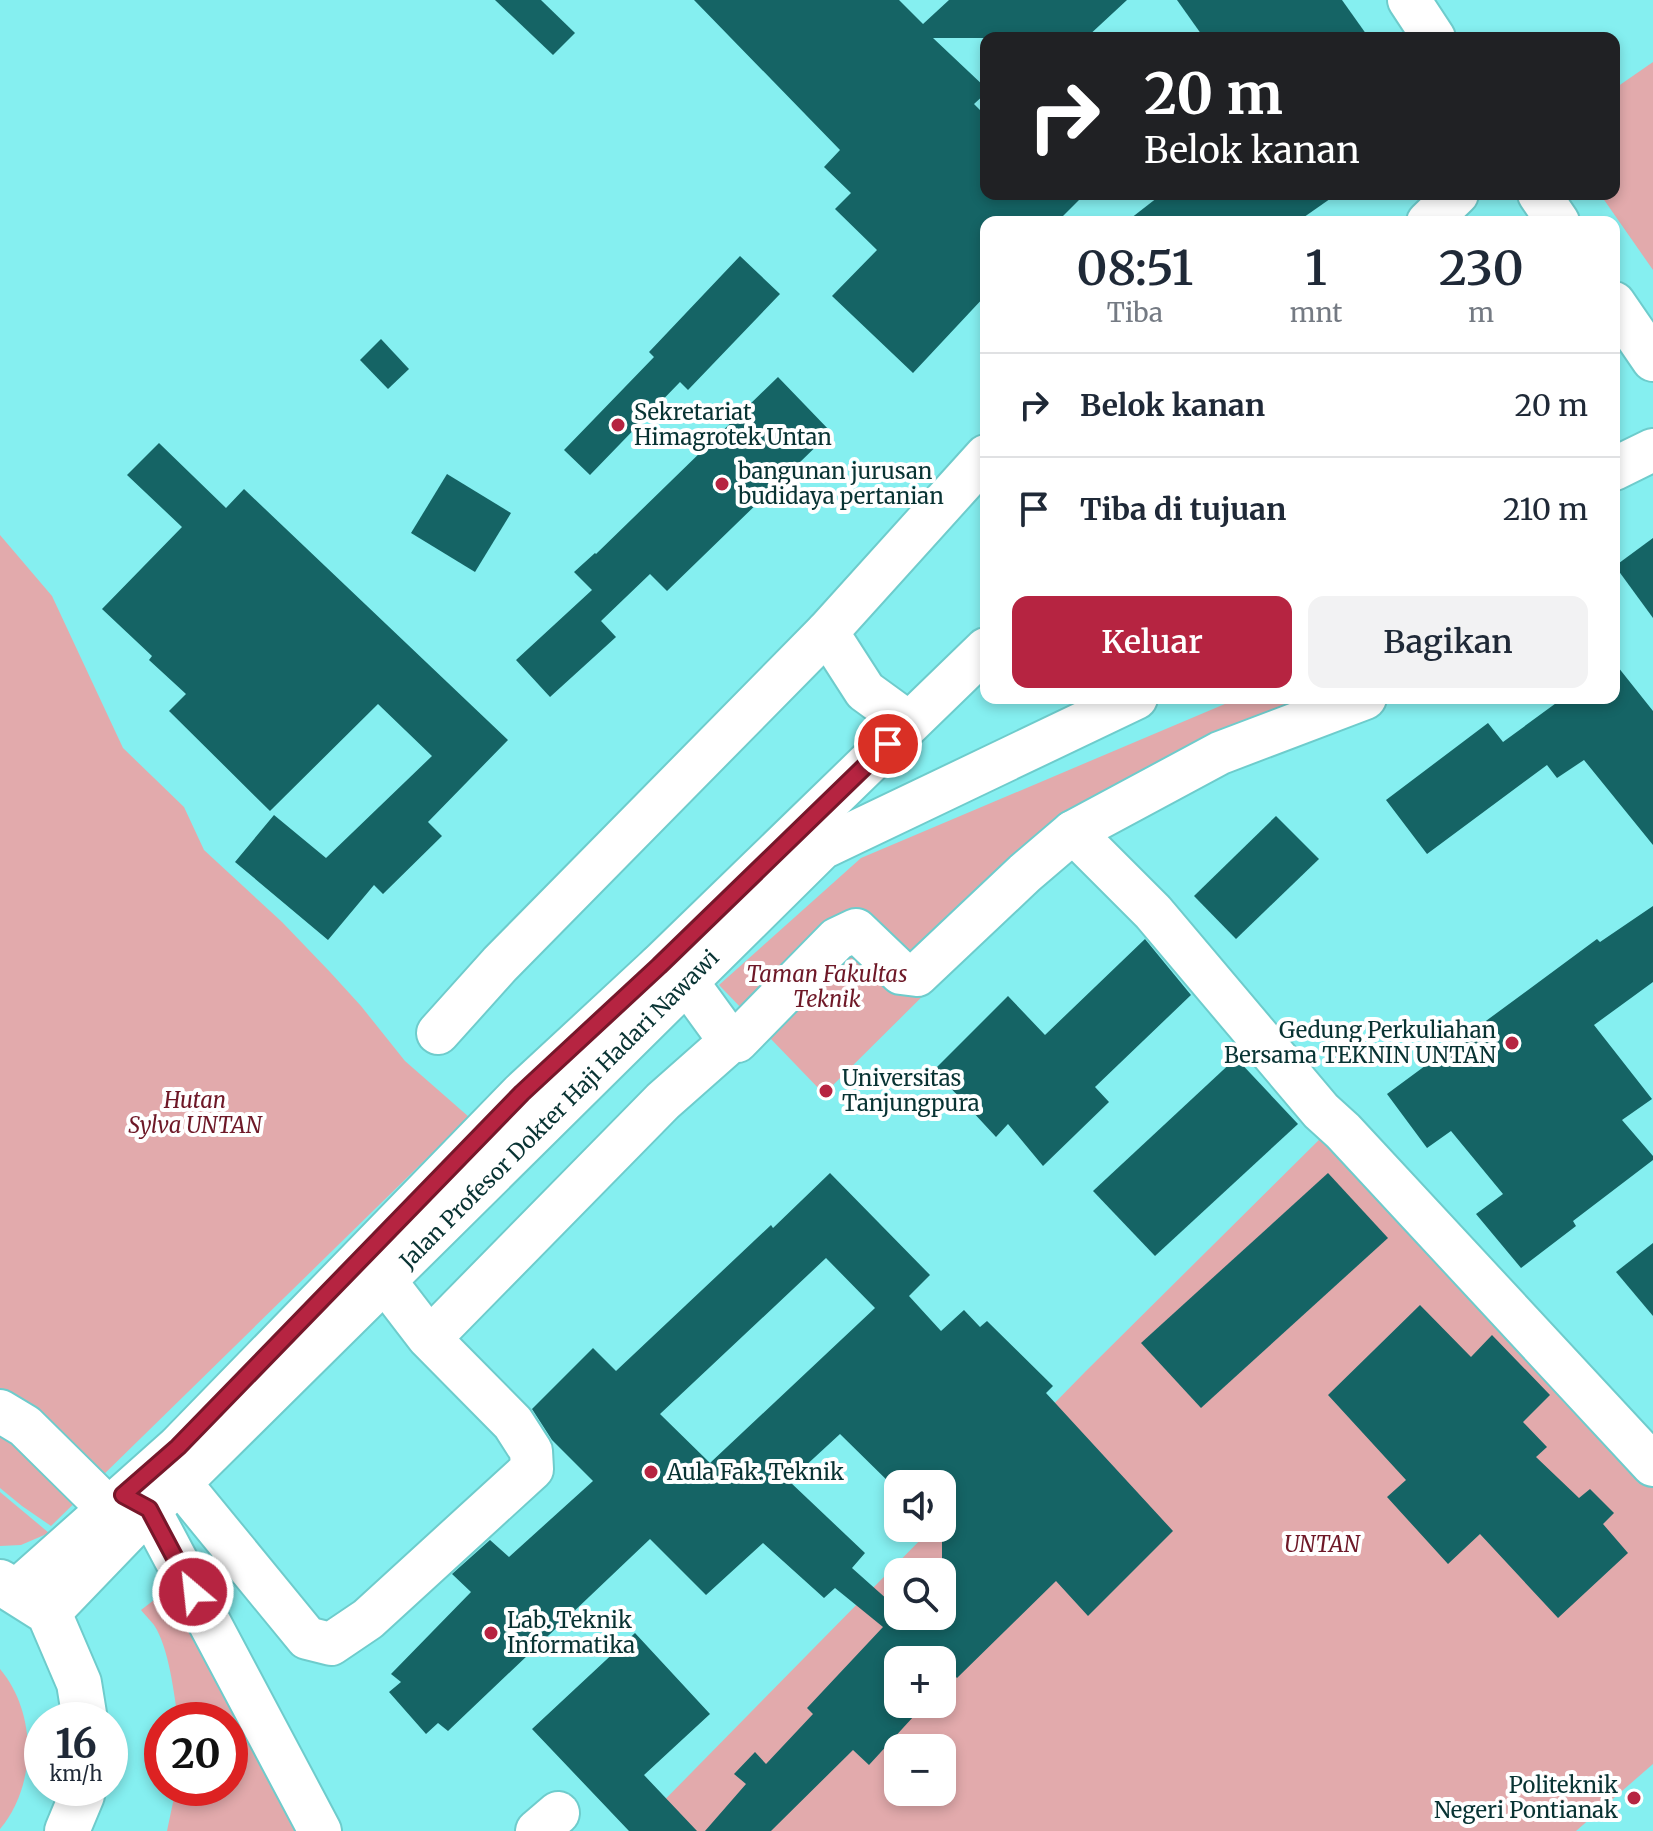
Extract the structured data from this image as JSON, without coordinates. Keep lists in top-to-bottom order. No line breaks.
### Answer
{"streets":{"lane":["Jalan Profesor Dokter Haji Hadari Nawawi"]},"parks":["Taman Fakultas Teknik","Hutan Sylva UNTAN","UNTAN"],"places":["Sekretariat Himagrotek Untan","bangunan jurusan budidaya pertanian","Gedung Perkuliahan Bersama TEKNIN UNTAN","Universitas Tanjungpura","Aula Fak. Teknik","Lab. Teknik Informatika","Politeknik Negeri Pontianak"],"page":{"turn":["20 m","Belok kanan"],"eta":["08:51","Tiba","1","mnt","230","m"],"list":[{"name":"Belok kanan","value":"20 m"},{"name":"Tiba di tujuan","value":"210 m"}],"buttons":["Keluar","Bagikan"],"map_buttons":["+","−"],"speed":"16 km/h","limit":"20"}}
